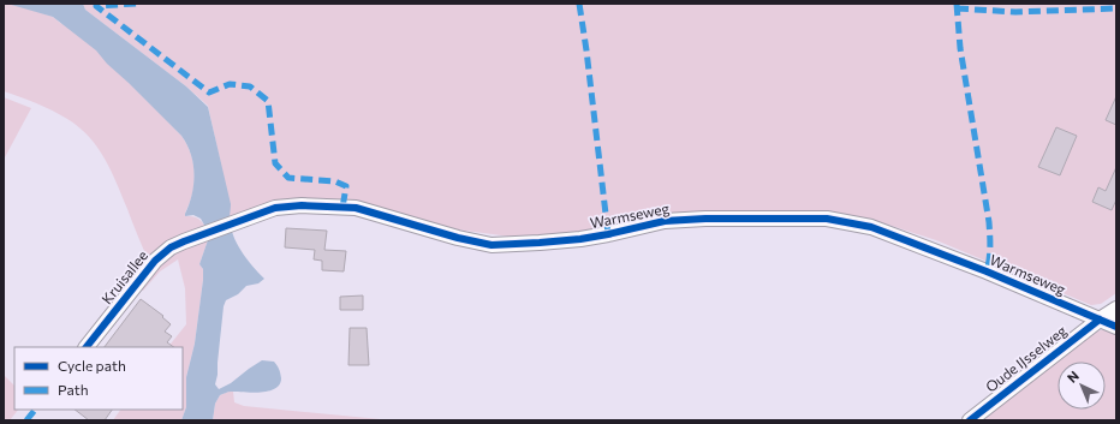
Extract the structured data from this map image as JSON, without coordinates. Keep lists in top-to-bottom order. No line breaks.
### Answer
{"streets":{"street":["Warmseweg","Kruisallee","Oude IJsselweg"]},"crossings":[["Warmseweg","Kruisallee"],["Warmseweg","Oude IJsselweg"]],"legend":["Cycle path","Path"],"north":"top left"}
